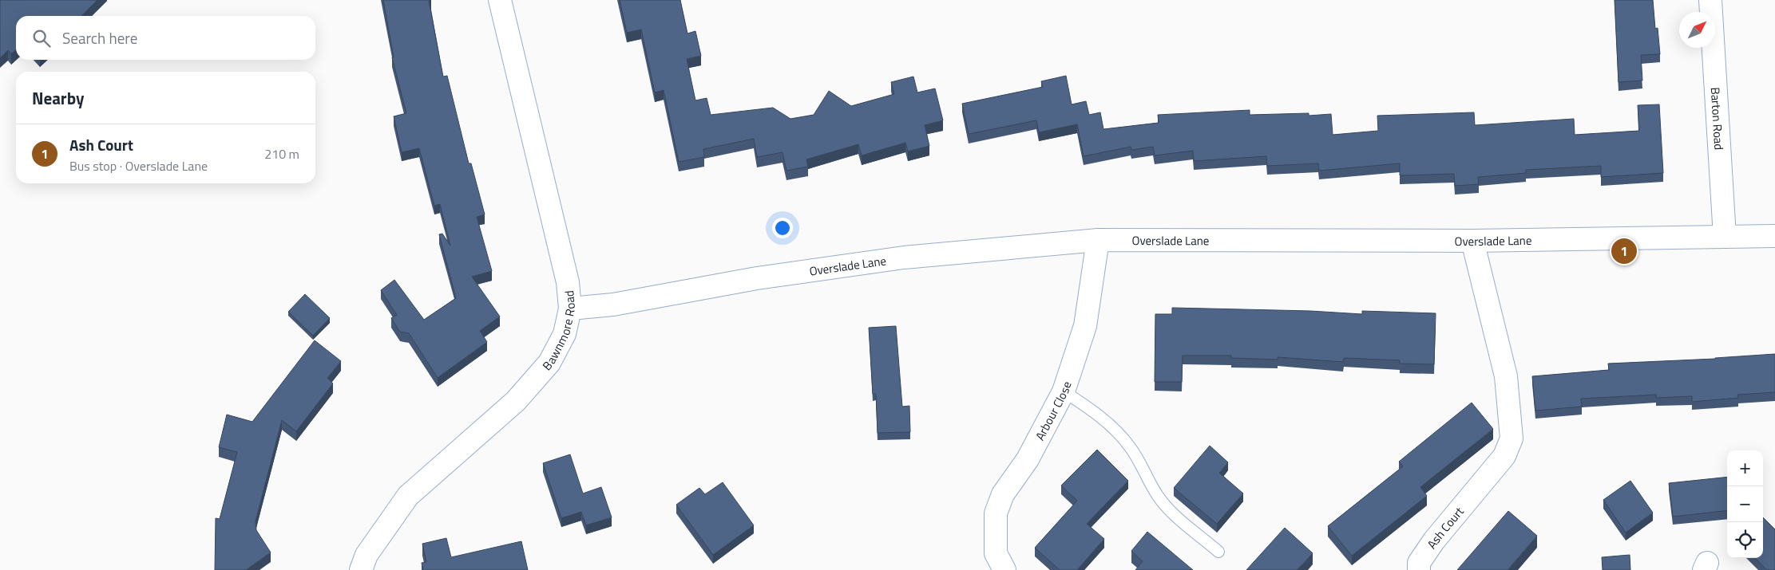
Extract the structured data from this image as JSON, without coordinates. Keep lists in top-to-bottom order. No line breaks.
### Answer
{"streets":{"street":["Barton Road","Overslade Lane","Bawnmore Road","Arbour Close","Ash Court"]},"crossings":[["Barton Road","Overslade Lane"],["Overslade Lane","Bawnmore Road"],["Overslade Lane","Arbour Close"],["Overslade Lane","Ash Court"]],"north":"top right","page":{"search":"Search here","heading":"Nearby","list":[{"mark":"1","name":"Ash Court","note":"Bus stop · Overslade Lane","value":"210 m"}],"pins":"1","map_buttons":["+","−"]}}
